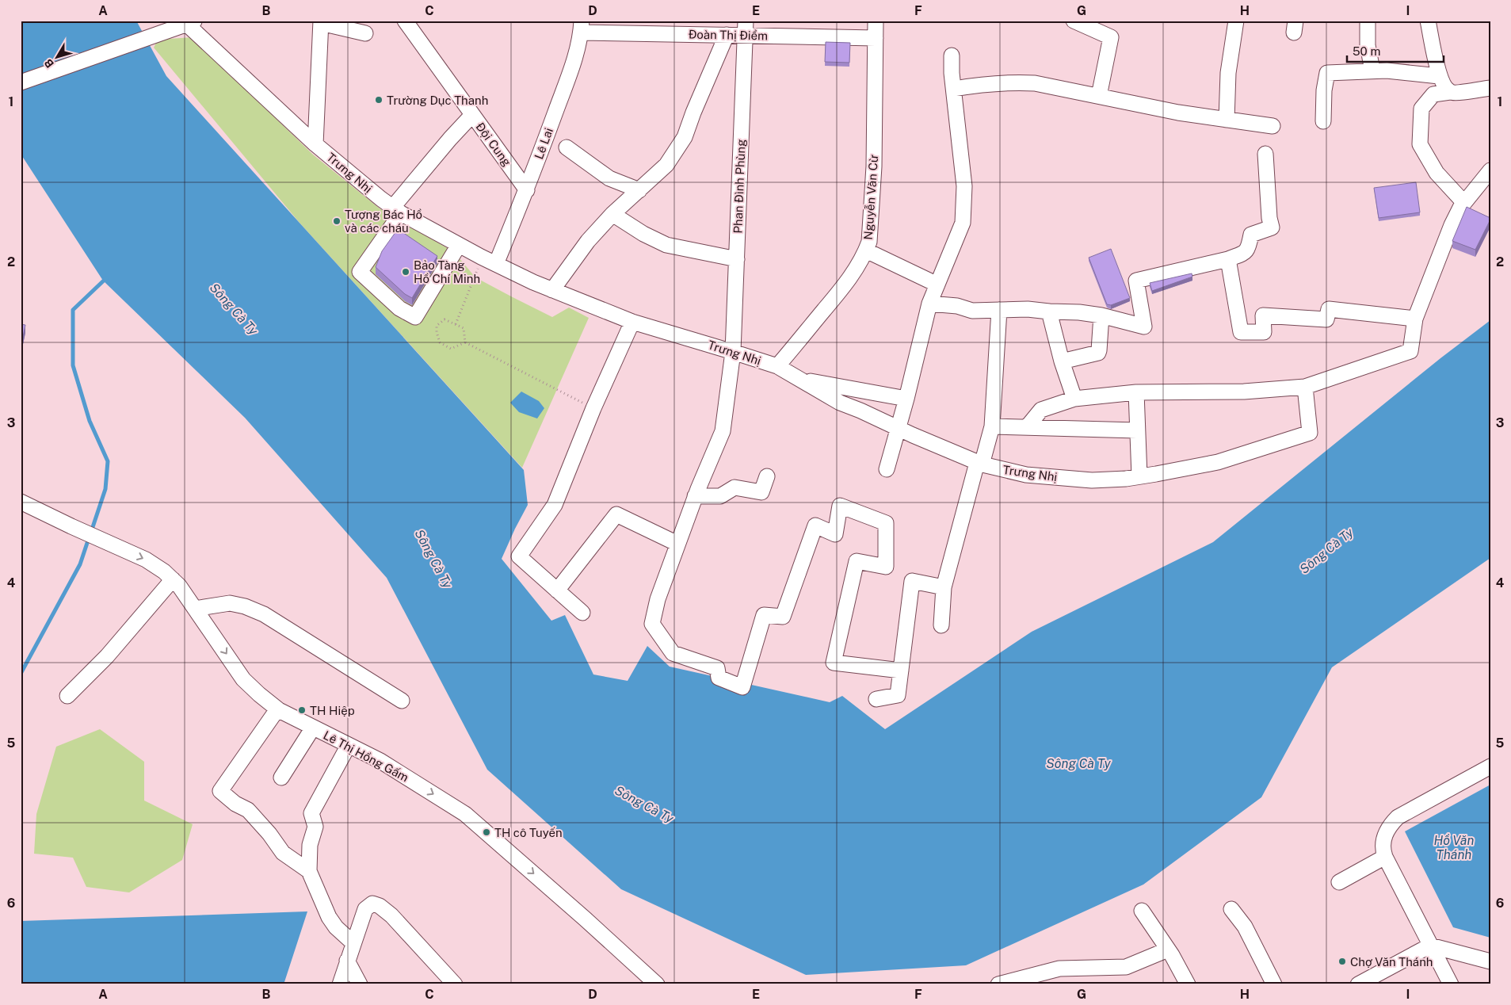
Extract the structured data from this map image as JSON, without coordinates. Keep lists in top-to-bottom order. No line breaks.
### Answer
{"streets":{"street":["Đoàn Thị Điểm","Lê Lai","Đội Cung","Trưng Nhị","Phan Đình Phùng","Nguyễn Văn Cừ","Lê Thị Hồng Gấm"]},"crossings":[["Đoàn Thị Điểm","Lê Lai"],["Đoàn Thị Điểm","Phan Đình Phùng"],["Đoàn Thị Điểm","Nguyễn Văn Cừ"],["Lê Lai","Đội Cung"],["Lê Lai","Trưng Nhị"],["Trưng Nhị","Phan Đình Phùng"],["Trưng Nhị","Nguyễn Văn Cừ"]],"one_way":["Lê Thị Hồng Gấm"],"water":["Sông Cà Ty","Hồ Văn Thánh"],"places":["Trường Dục Thanh","Tượng Bác Hồ và các cháu","Bảo Tàng Hồ Chí Minh","TH Hiệp","TH cô Tuyến","Chợ Văn Thánh"],"scale_bar":"50 m","north":"bottom left","grid":{"columns":["A","B","C","D","E","F","G","H","I"],"rows":["1","2","3","4","5","6"]}}
